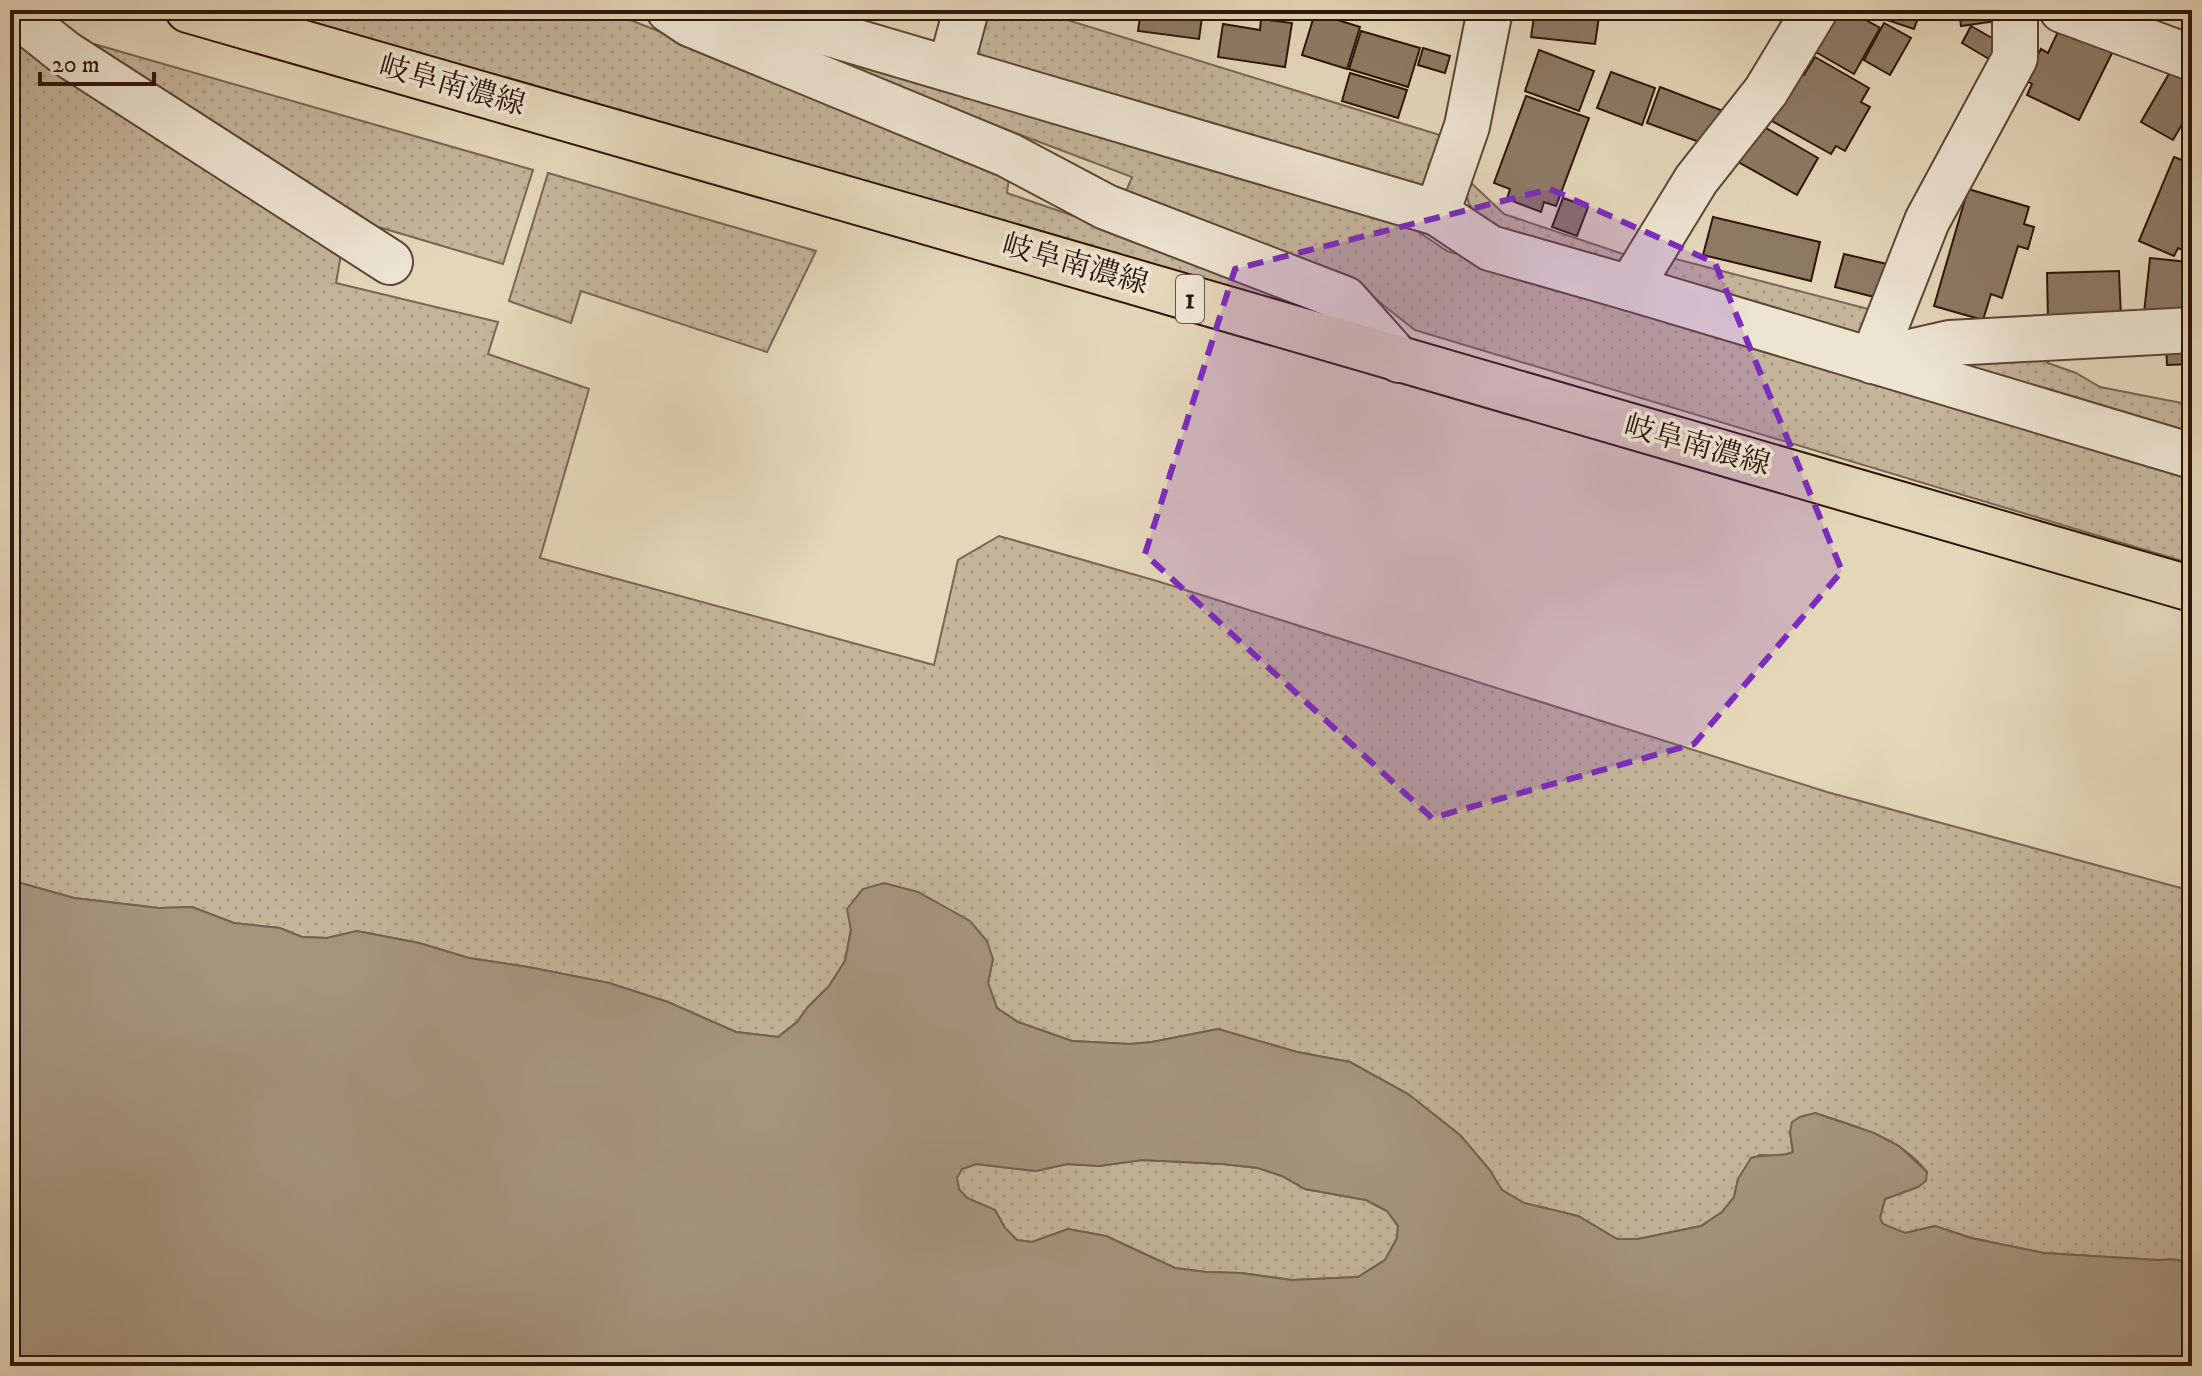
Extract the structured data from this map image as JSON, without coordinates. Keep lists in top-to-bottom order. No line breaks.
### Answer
{"streets":{"main road":["岐阜南濃線","1"]},"scale_bar":"20 m"}
